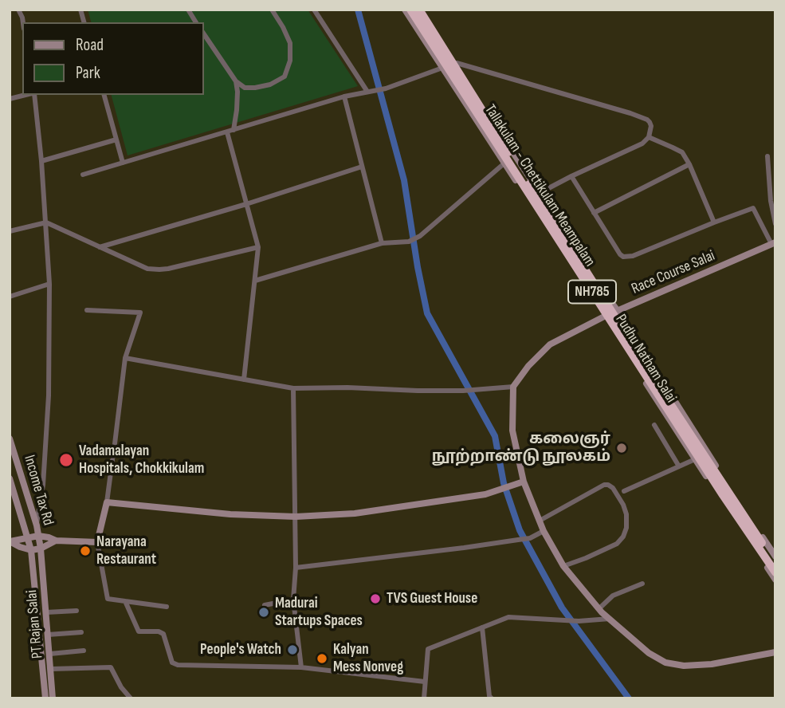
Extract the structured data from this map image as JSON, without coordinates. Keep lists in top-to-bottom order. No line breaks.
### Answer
{"streets":{"highway":["Tallakulam - Chettikulam Meampalam","NH785"],"main road":["Race Course Salai","Pudhu Natham Salai","Income Tax Rd","PT Rajan Salai"]},"crossings":[["Tallakulam - Chettikulam Meampalam","Pudhu Natham Salai"],["Race Course Salai","Pudhu Natham Salai"],["Income Tax Rd","PT Rajan Salai"]],"places":["கலைஞர் நூற்றாண்டு நூலகம்","Vadamalayan Hospitals, Chokkikulam","Narayana Restaurant","TVS Guest House","Madurai Startups Spaces","People's Watch","Kalyan Mess Nonveg"],"legend":["Road","Park"]}
